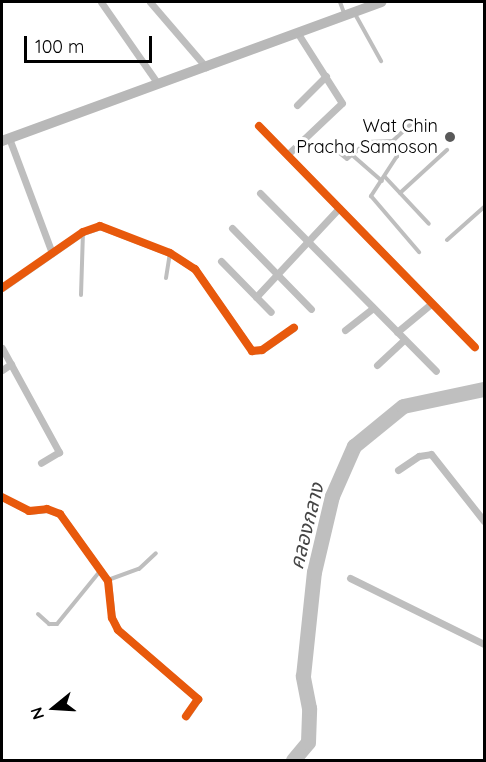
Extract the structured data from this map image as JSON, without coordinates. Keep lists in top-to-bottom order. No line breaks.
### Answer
{"water":["คลองกลาง"],"places":["Wat Chin Pracha Samoson"],"scale_bar":"100 m","north":"left"}
